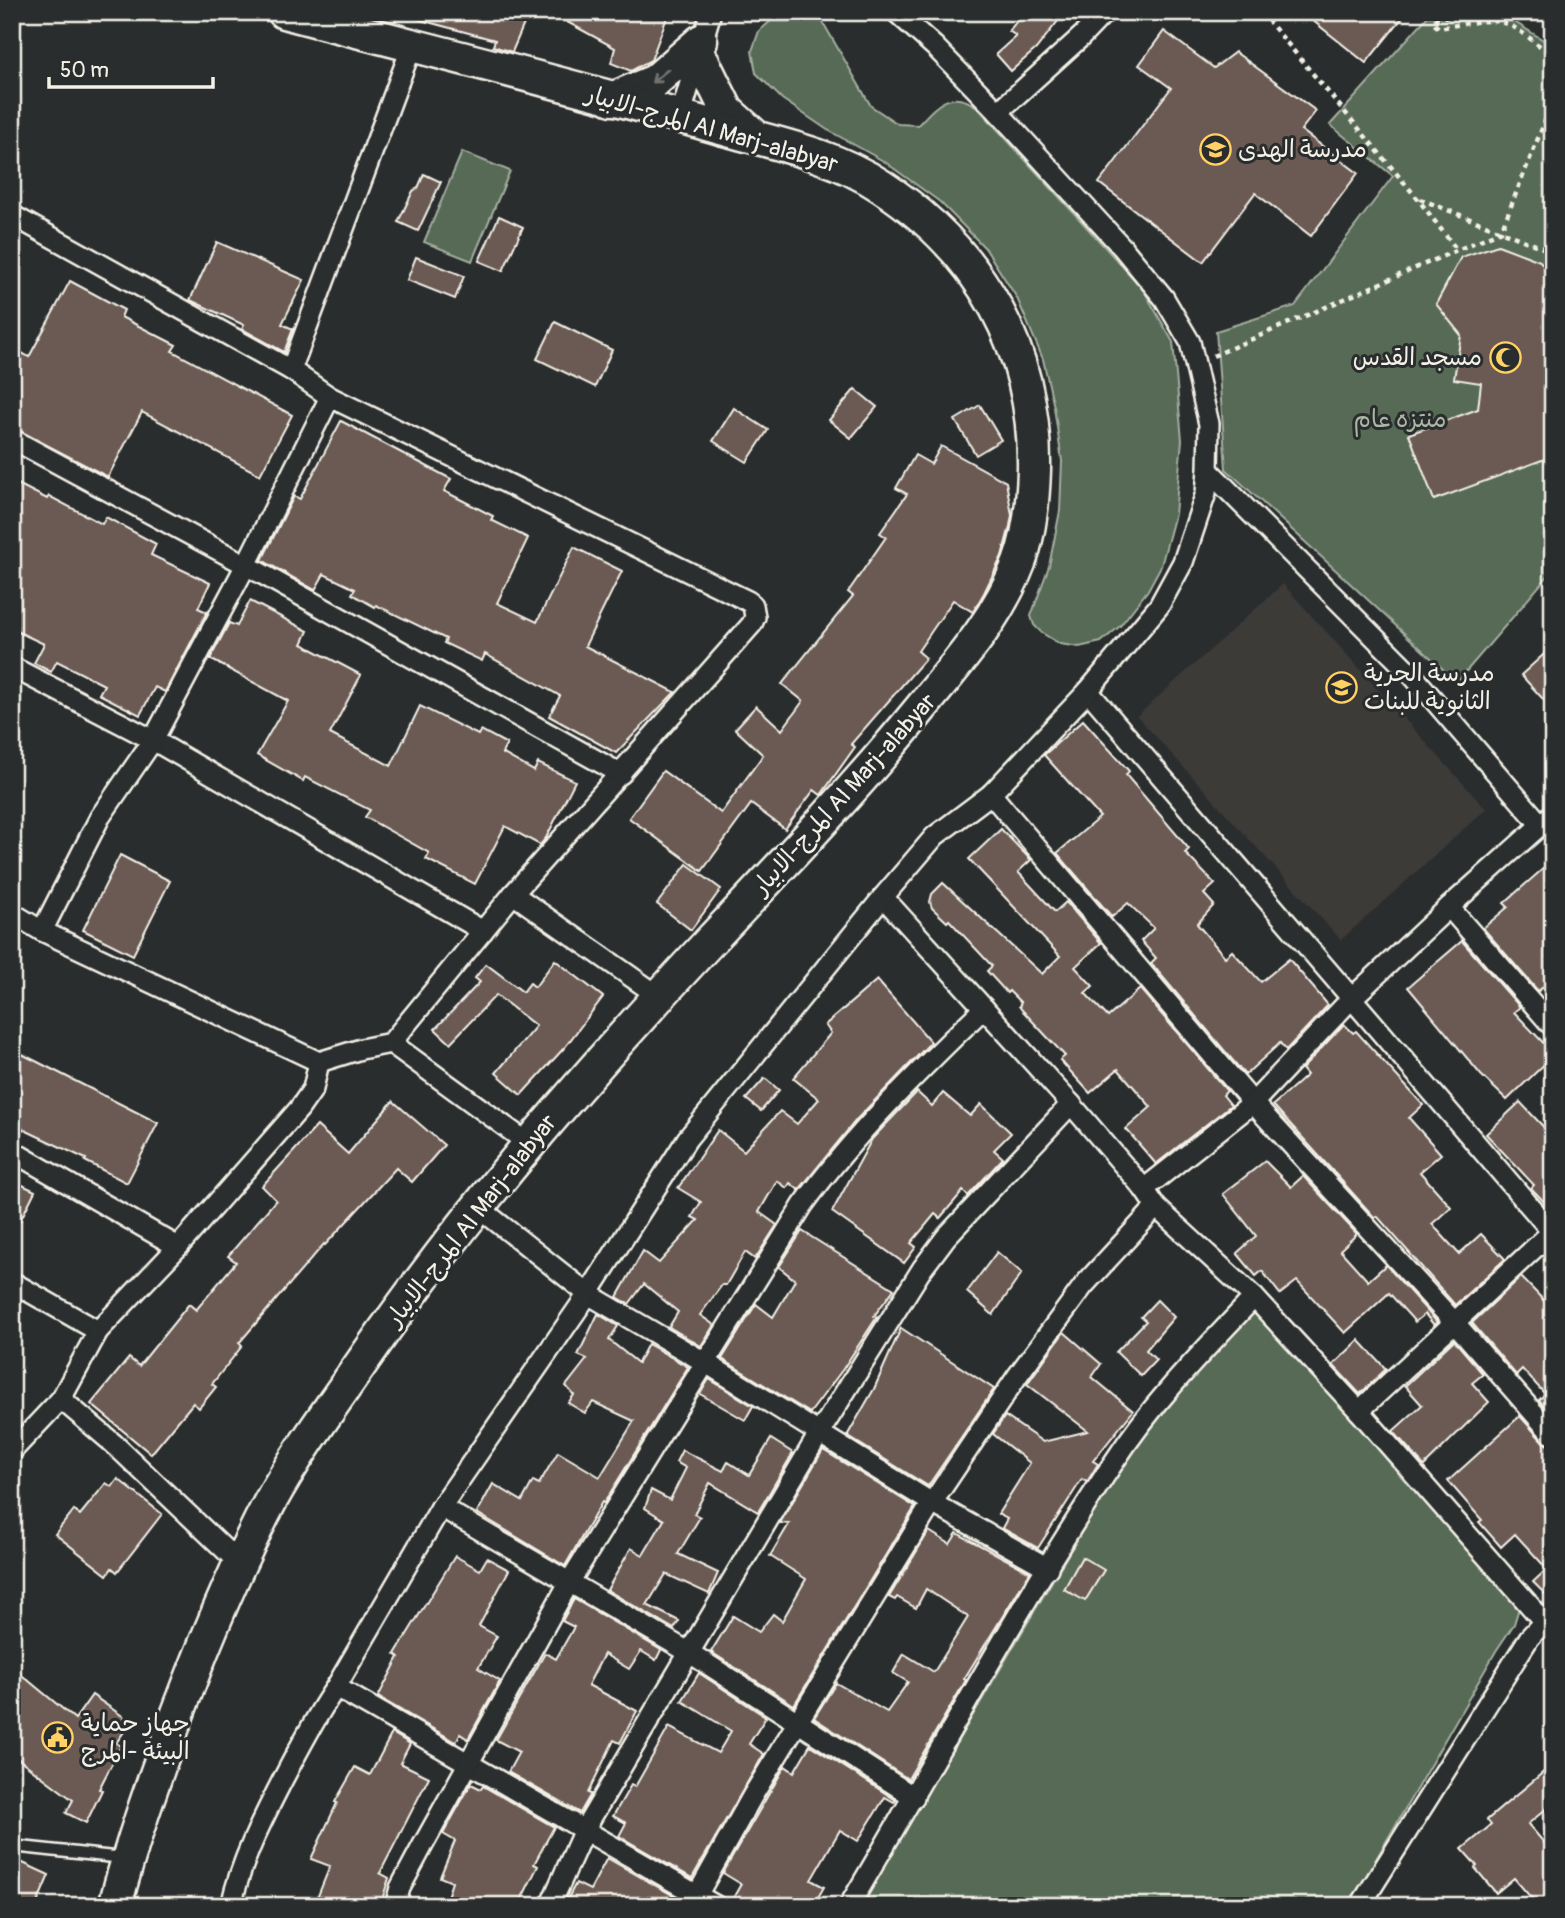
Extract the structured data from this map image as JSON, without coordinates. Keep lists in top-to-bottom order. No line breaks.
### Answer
{"streets":{"main road":["المرج-الابيار Al Marj-alabyar"]},"parks":["منتزه عام"],"places":{"school or university":["مدرسة الهدى","مدرسة الحرية الثانوية للبنات"],"mosque":["مسجد القدس"],"public building":["جهاز حماية البيئة -المرج"]},"scale_bar":"50 m"}
